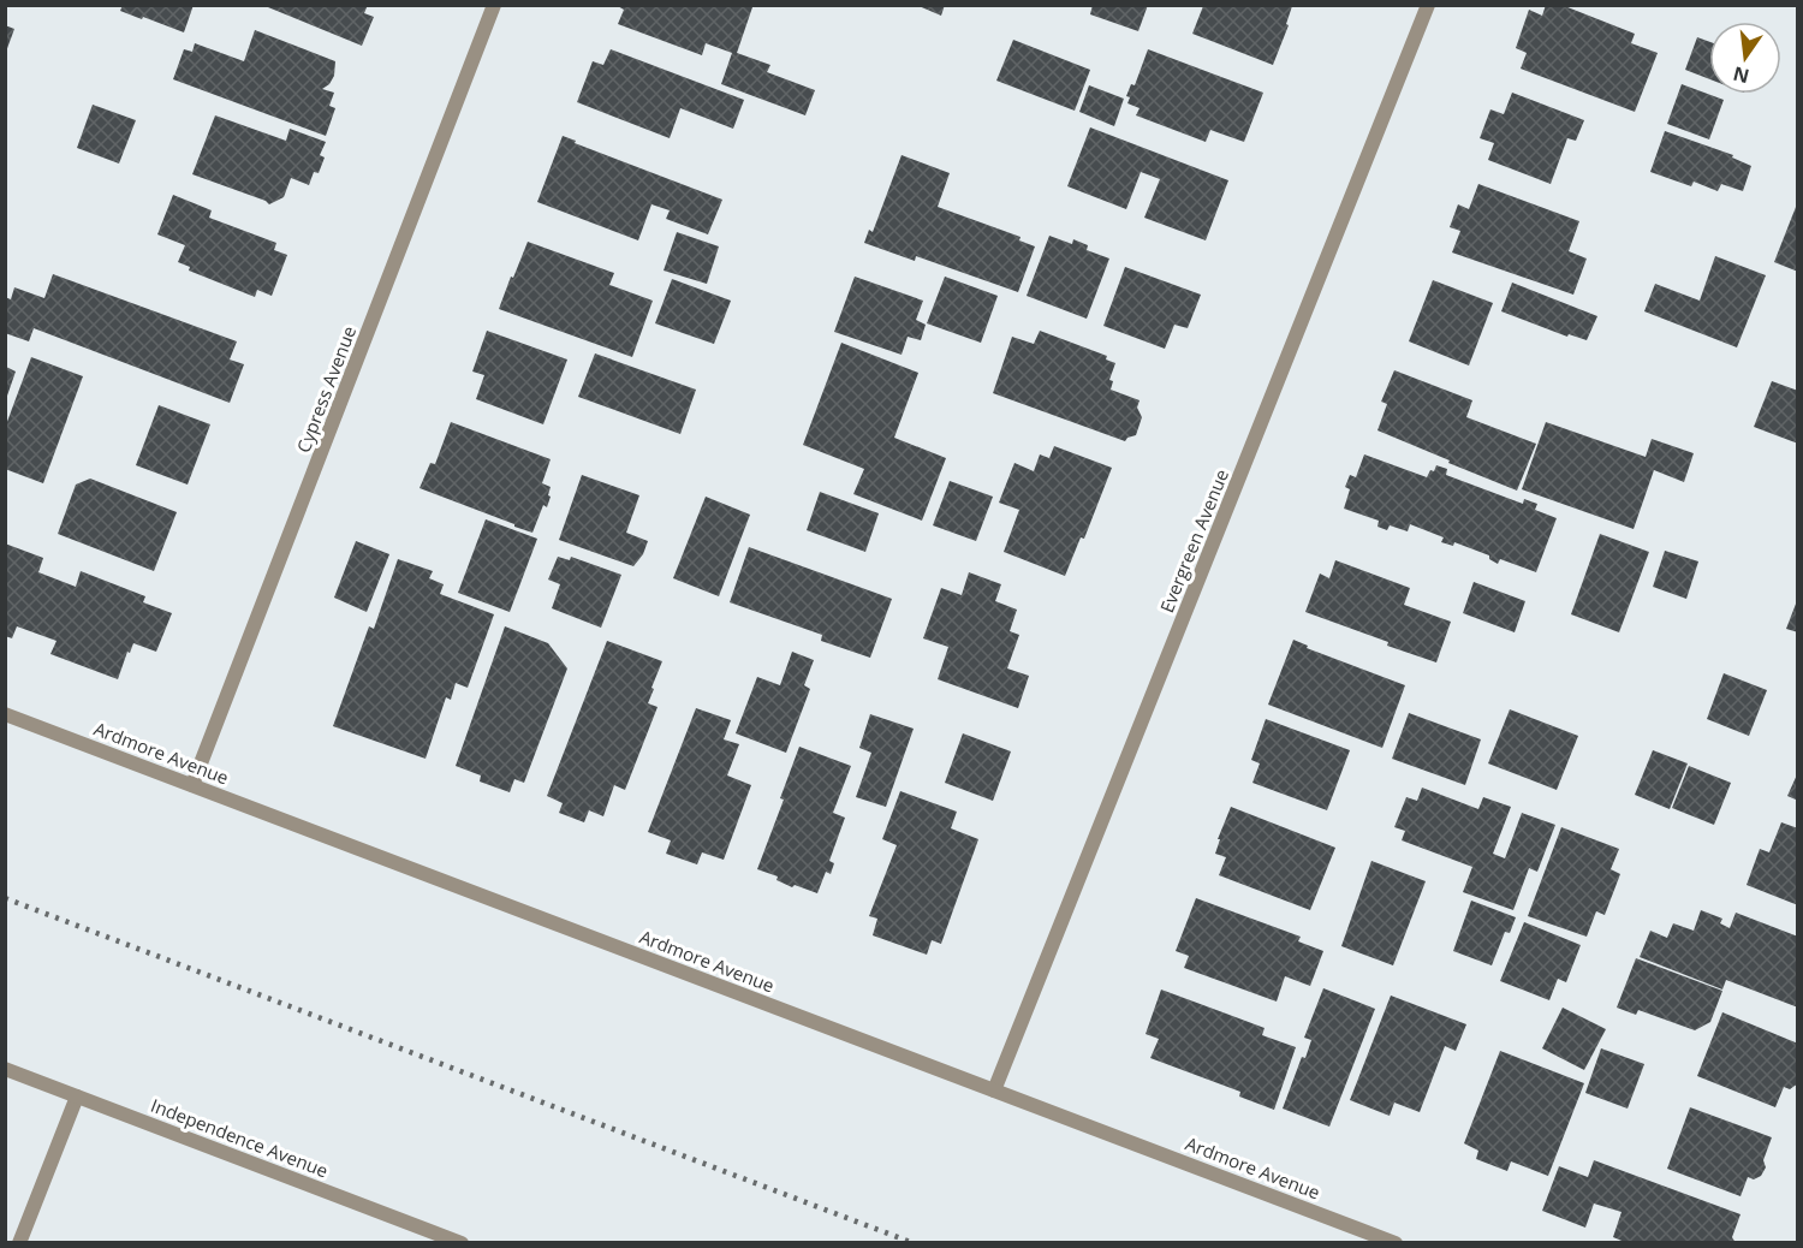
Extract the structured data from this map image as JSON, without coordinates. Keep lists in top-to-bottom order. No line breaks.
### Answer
{"streets":{"street":["Cypress Avenue","Evergreen Avenue","Ardmore Avenue","Independence Avenue"]},"crossings":[["Cypress Avenue","Ardmore Avenue"],["Evergreen Avenue","Ardmore Avenue"]],"north":"bottom"}
